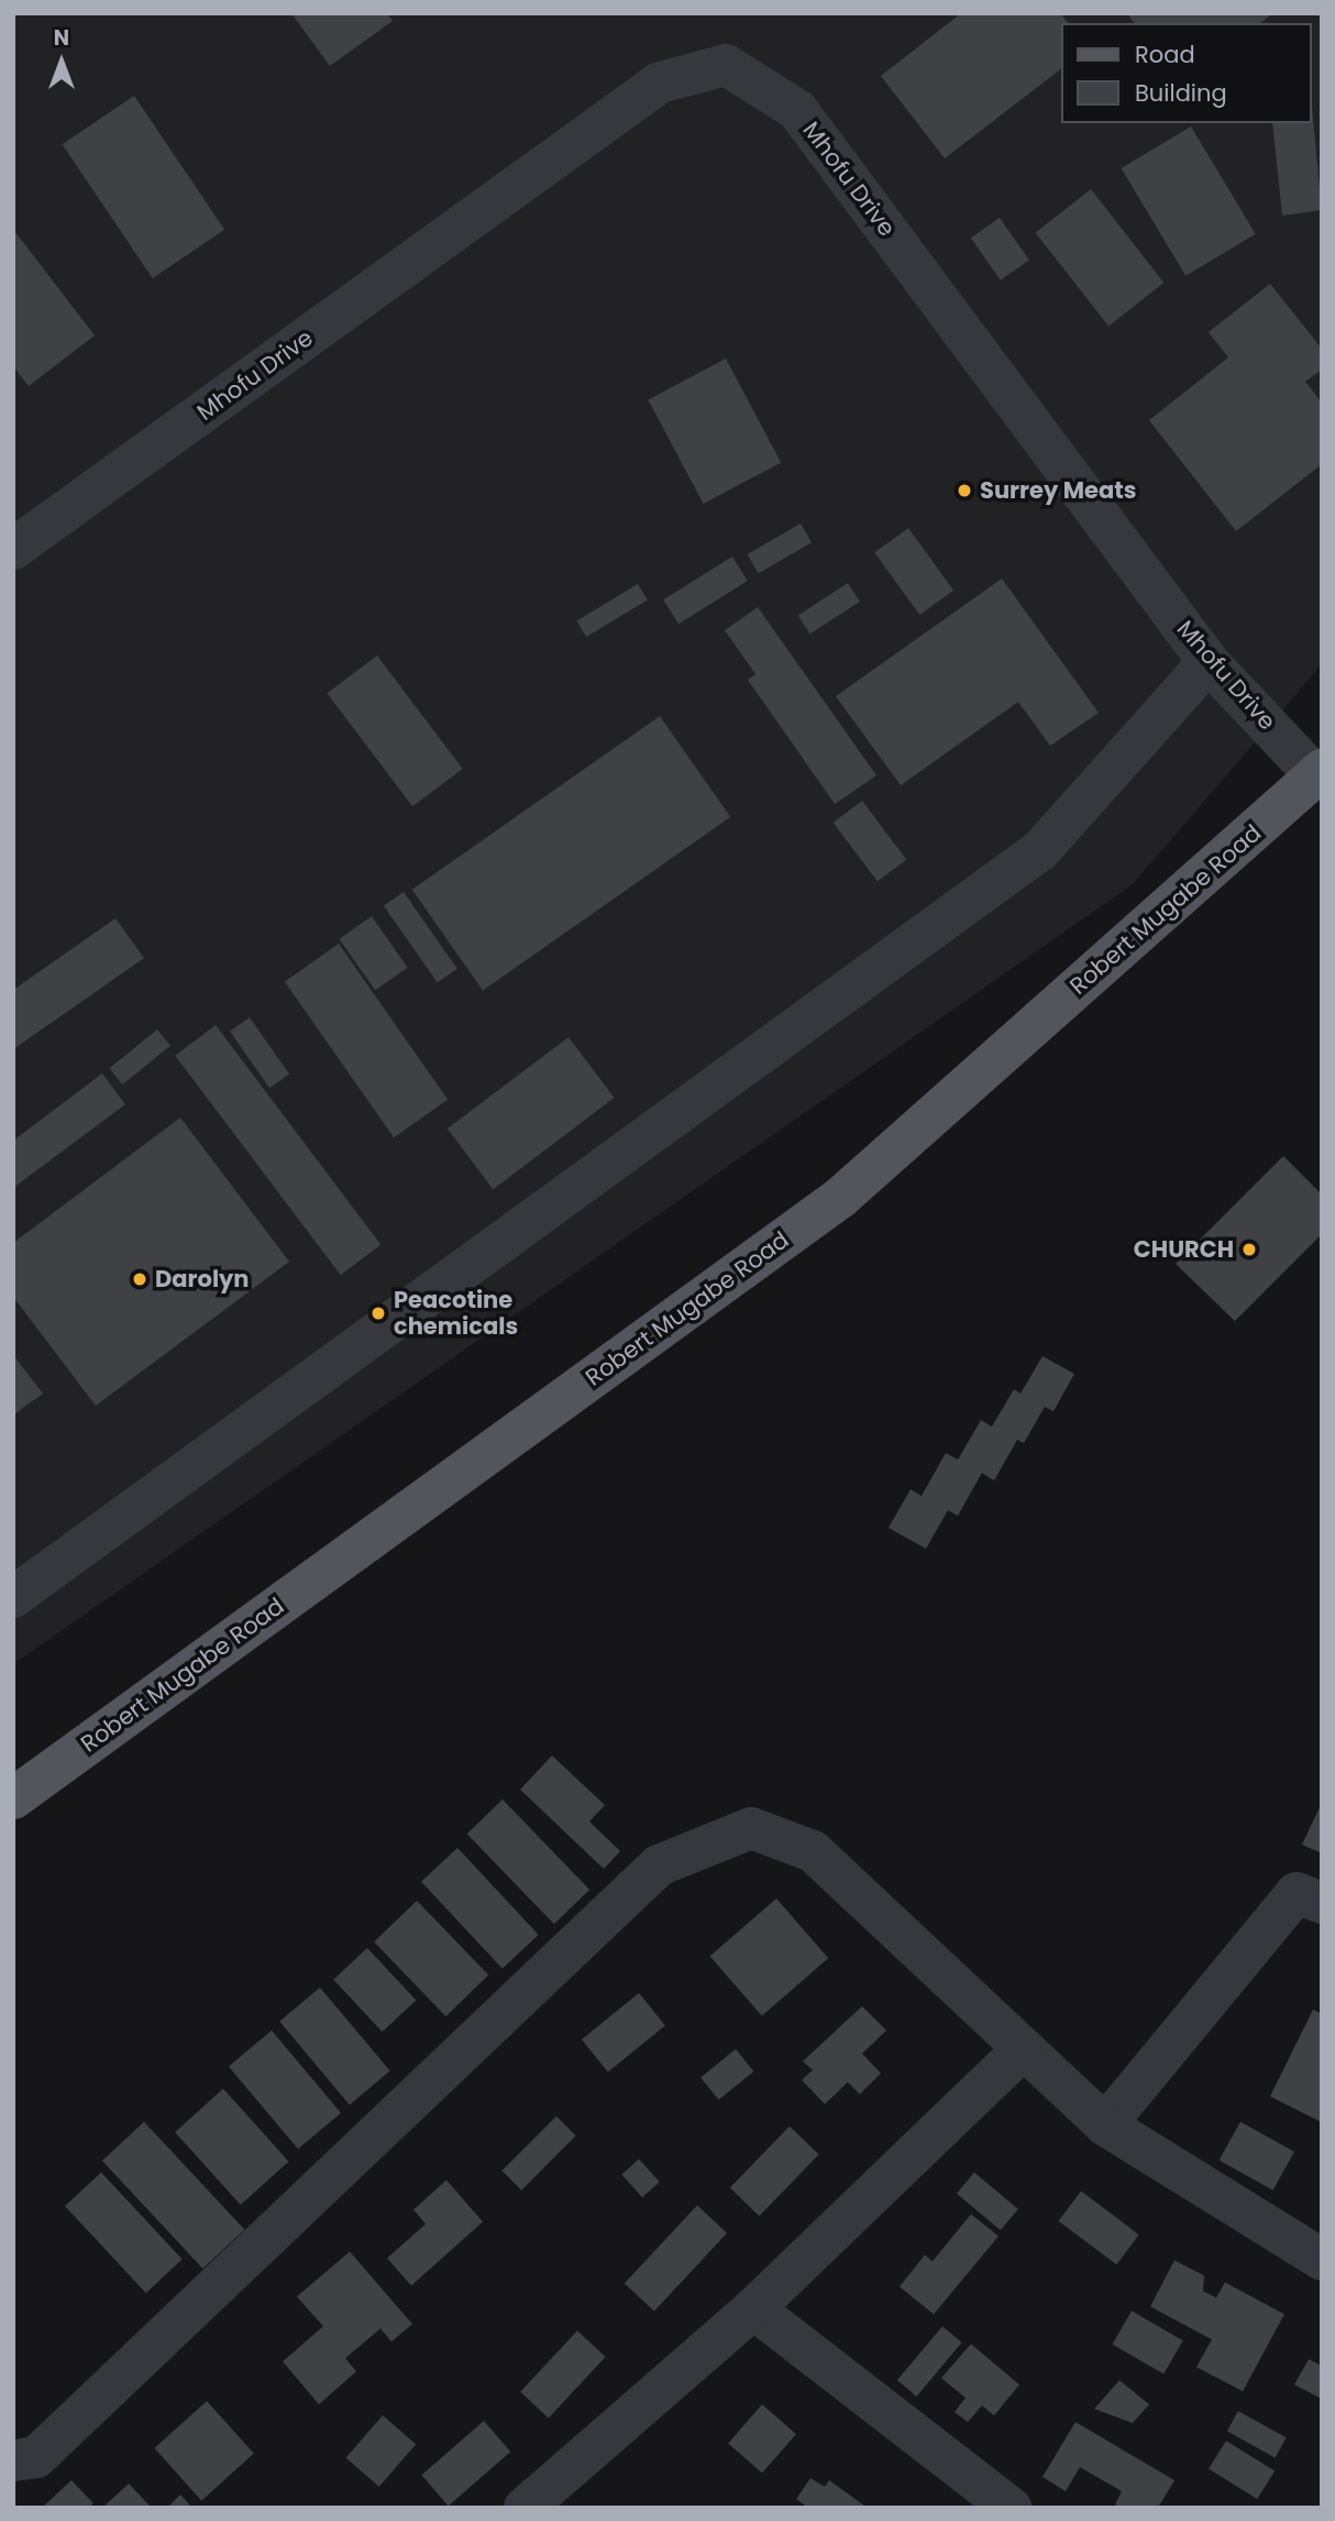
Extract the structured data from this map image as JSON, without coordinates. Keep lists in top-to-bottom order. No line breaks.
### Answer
{"streets":{"main road":["Robert Mugabe Road"],"street":["Mhofu Drive"]},"crossings":[["Mhofu Drive","Robert Mugabe Road"]],"places":["Surrey Meats","CHURCH","Darolyn","Peacotine chemicals"],"legend":["Road","Building"],"north":"top"}
